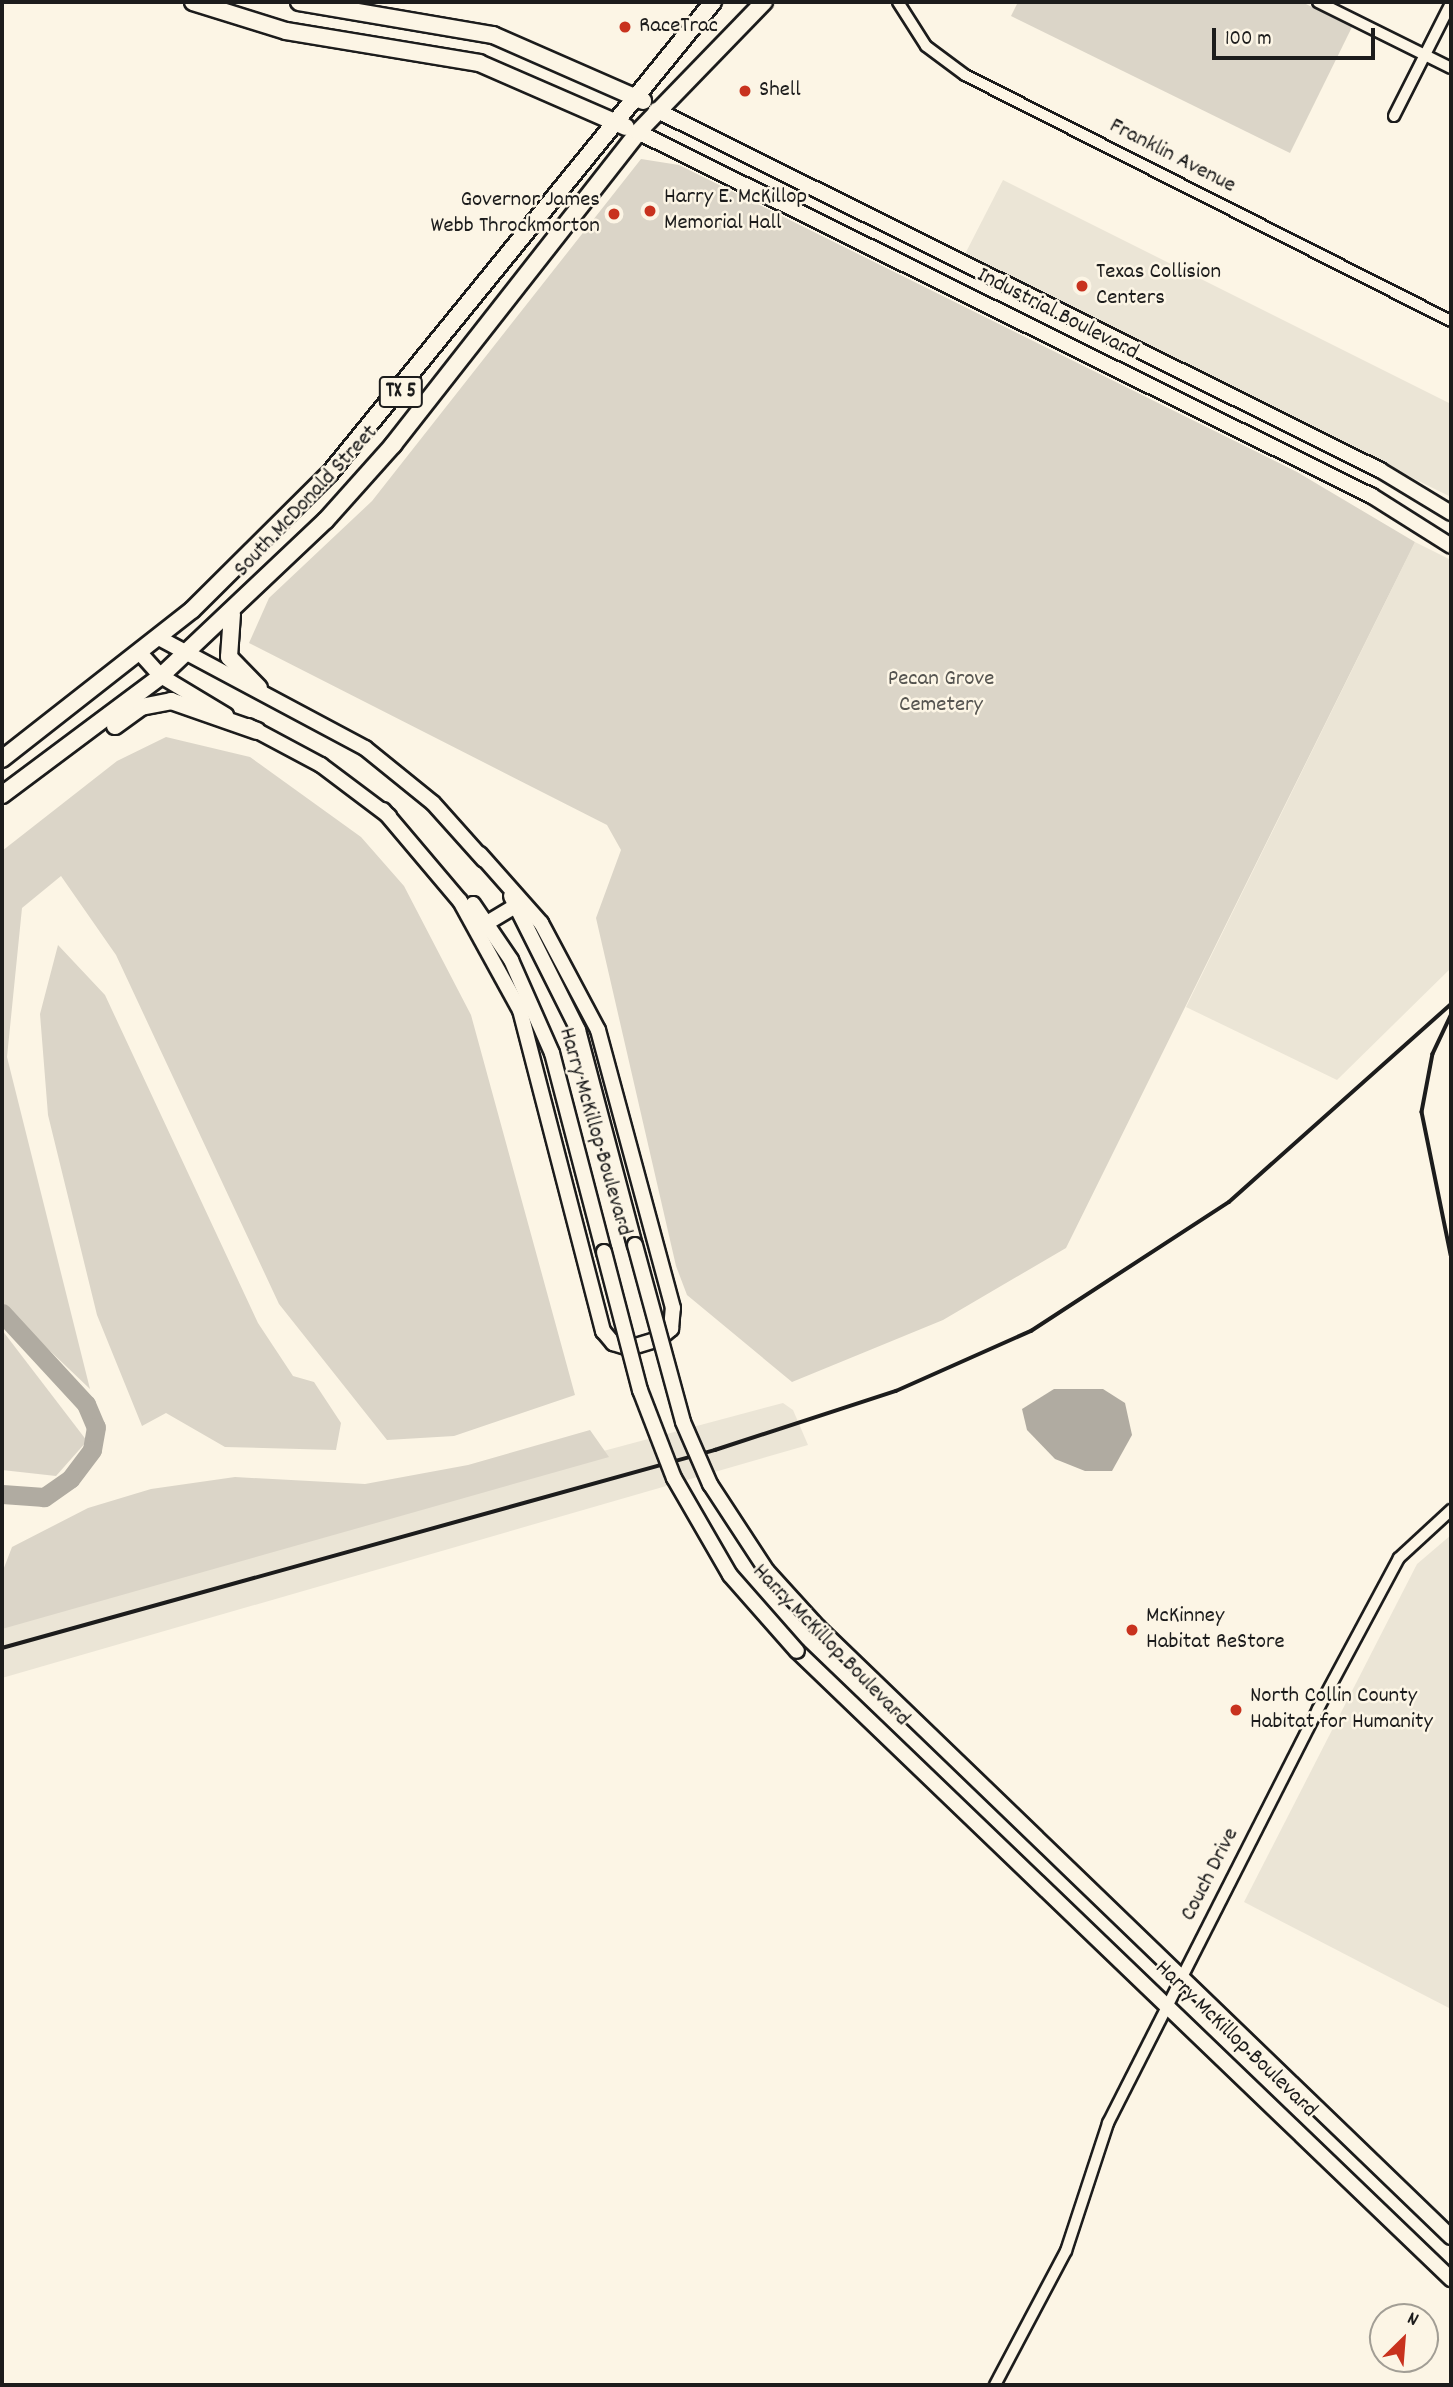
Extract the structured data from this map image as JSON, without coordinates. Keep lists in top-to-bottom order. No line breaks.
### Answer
{"streets":{"main road":["Industrial Boulevard","TX 5","South McDonald Street","Harry McKillop Boulevard"],"street":["Franklin Avenue","Couch Drive"]},"crossings":[["Industrial Boulevard","South McDonald Street"],["South McDonald Street","Harry McKillop Boulevard"],["Harry McKillop Boulevard","Couch Drive"]],"parks":["Pecan Grove Cemetery"],"places":["RaceTrac","Shell","Harry E. McKillop Memorial Hall","Governor James Webb Throckmorton","Texas Collision Centers","McKinney Habitat ReStore","North Collin County Habitat for Humanity"],"scale_bar":"100 m","north":"top right"}
